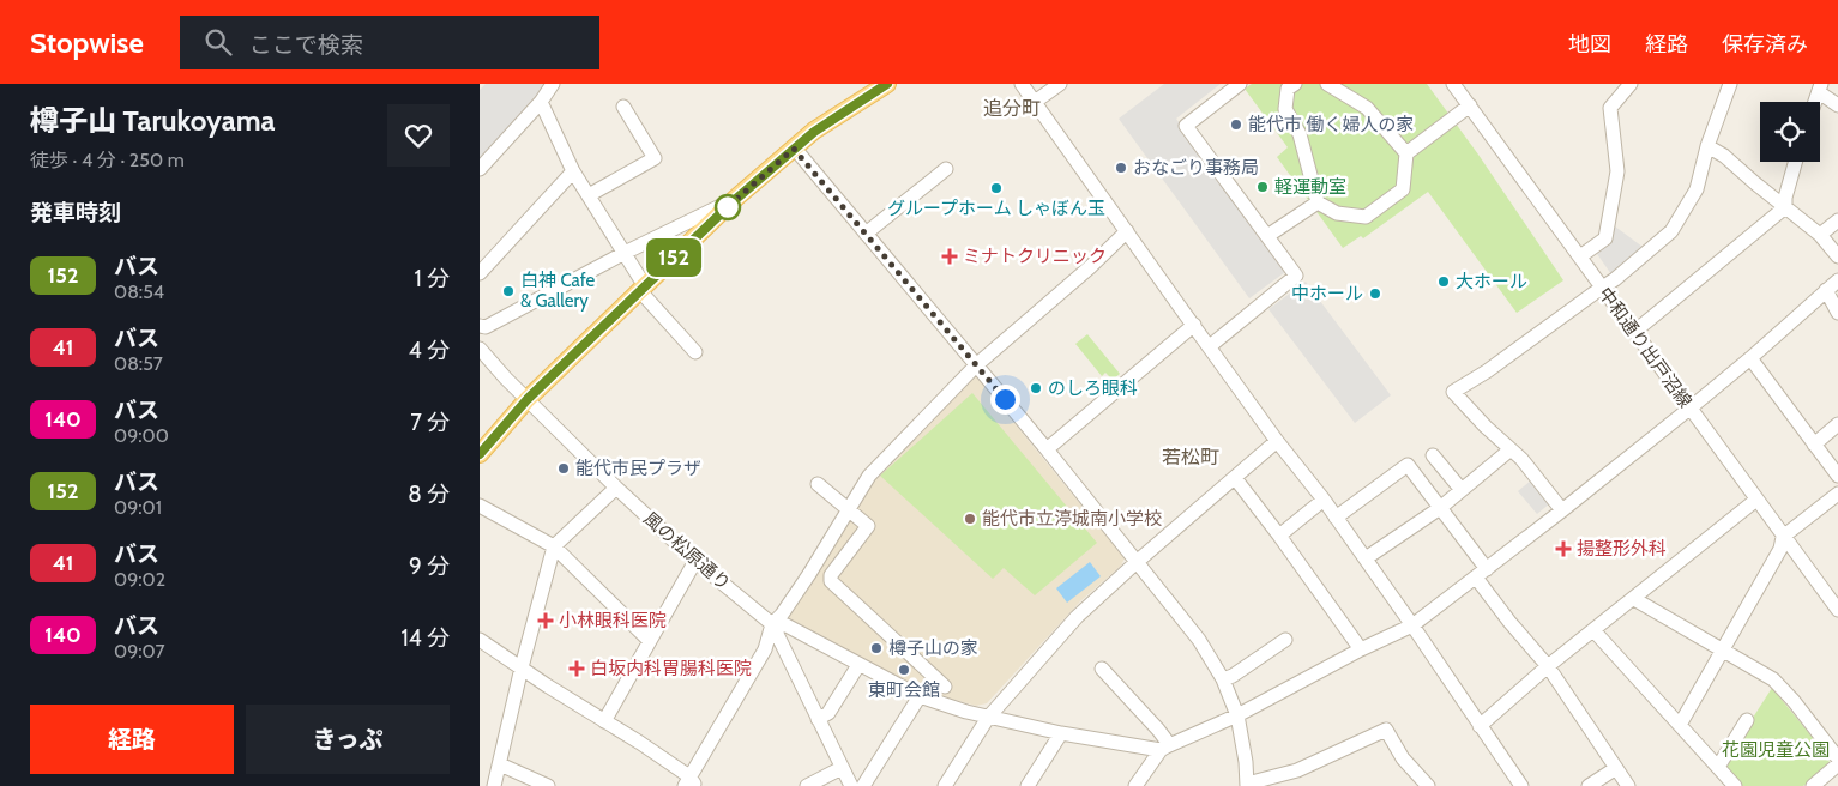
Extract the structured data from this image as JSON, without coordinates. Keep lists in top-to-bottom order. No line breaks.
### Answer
{"streets":{"street":["中和通り出戸沼線","風の松原通り"]},"districts":["追分町","若松町"],"parks":["花園児童公園"],"places":{"other":["能代市 働く婦人の家","おなごり事務局","軽運動室","グループホーム しゃぼん玉","大ホール","白神 Cafe & Gallery","中ホール","のしろ眼科","能代市民プラザ","能代市立渟城南小学校","樽子山の家","東町会館"],"health":["ミナトクリニック","揚整形外科","小林眼科医院","白坂内科胃腸科医院"]},"lines":["bus line 152"],"page":{"header":"Stopwise","search":"ここで検索","nav":["地図","経路","保存済み"],"heading":[["樽子山 Tarukoyama","徒歩 · 4 分 · 250 m"],"発車時刻"],"on_map":"152","list":[{"mark":"152","name":"バス","note":"08:54","value":"1 分"},{"mark":"41","name":"バス","note":"08:57","value":"4 分"},{"mark":"140","name":"バス","note":"09:00","value":"7 分"},{"mark":"152","name":"バス","note":"09:01","value":"8 分"},{"mark":"41","name":"バス","note":"09:02","value":"9 分"},{"mark":"140","name":"バス","note":"09:07","value":"14 分"}],"buttons":["経路","きっぷ"]}}
